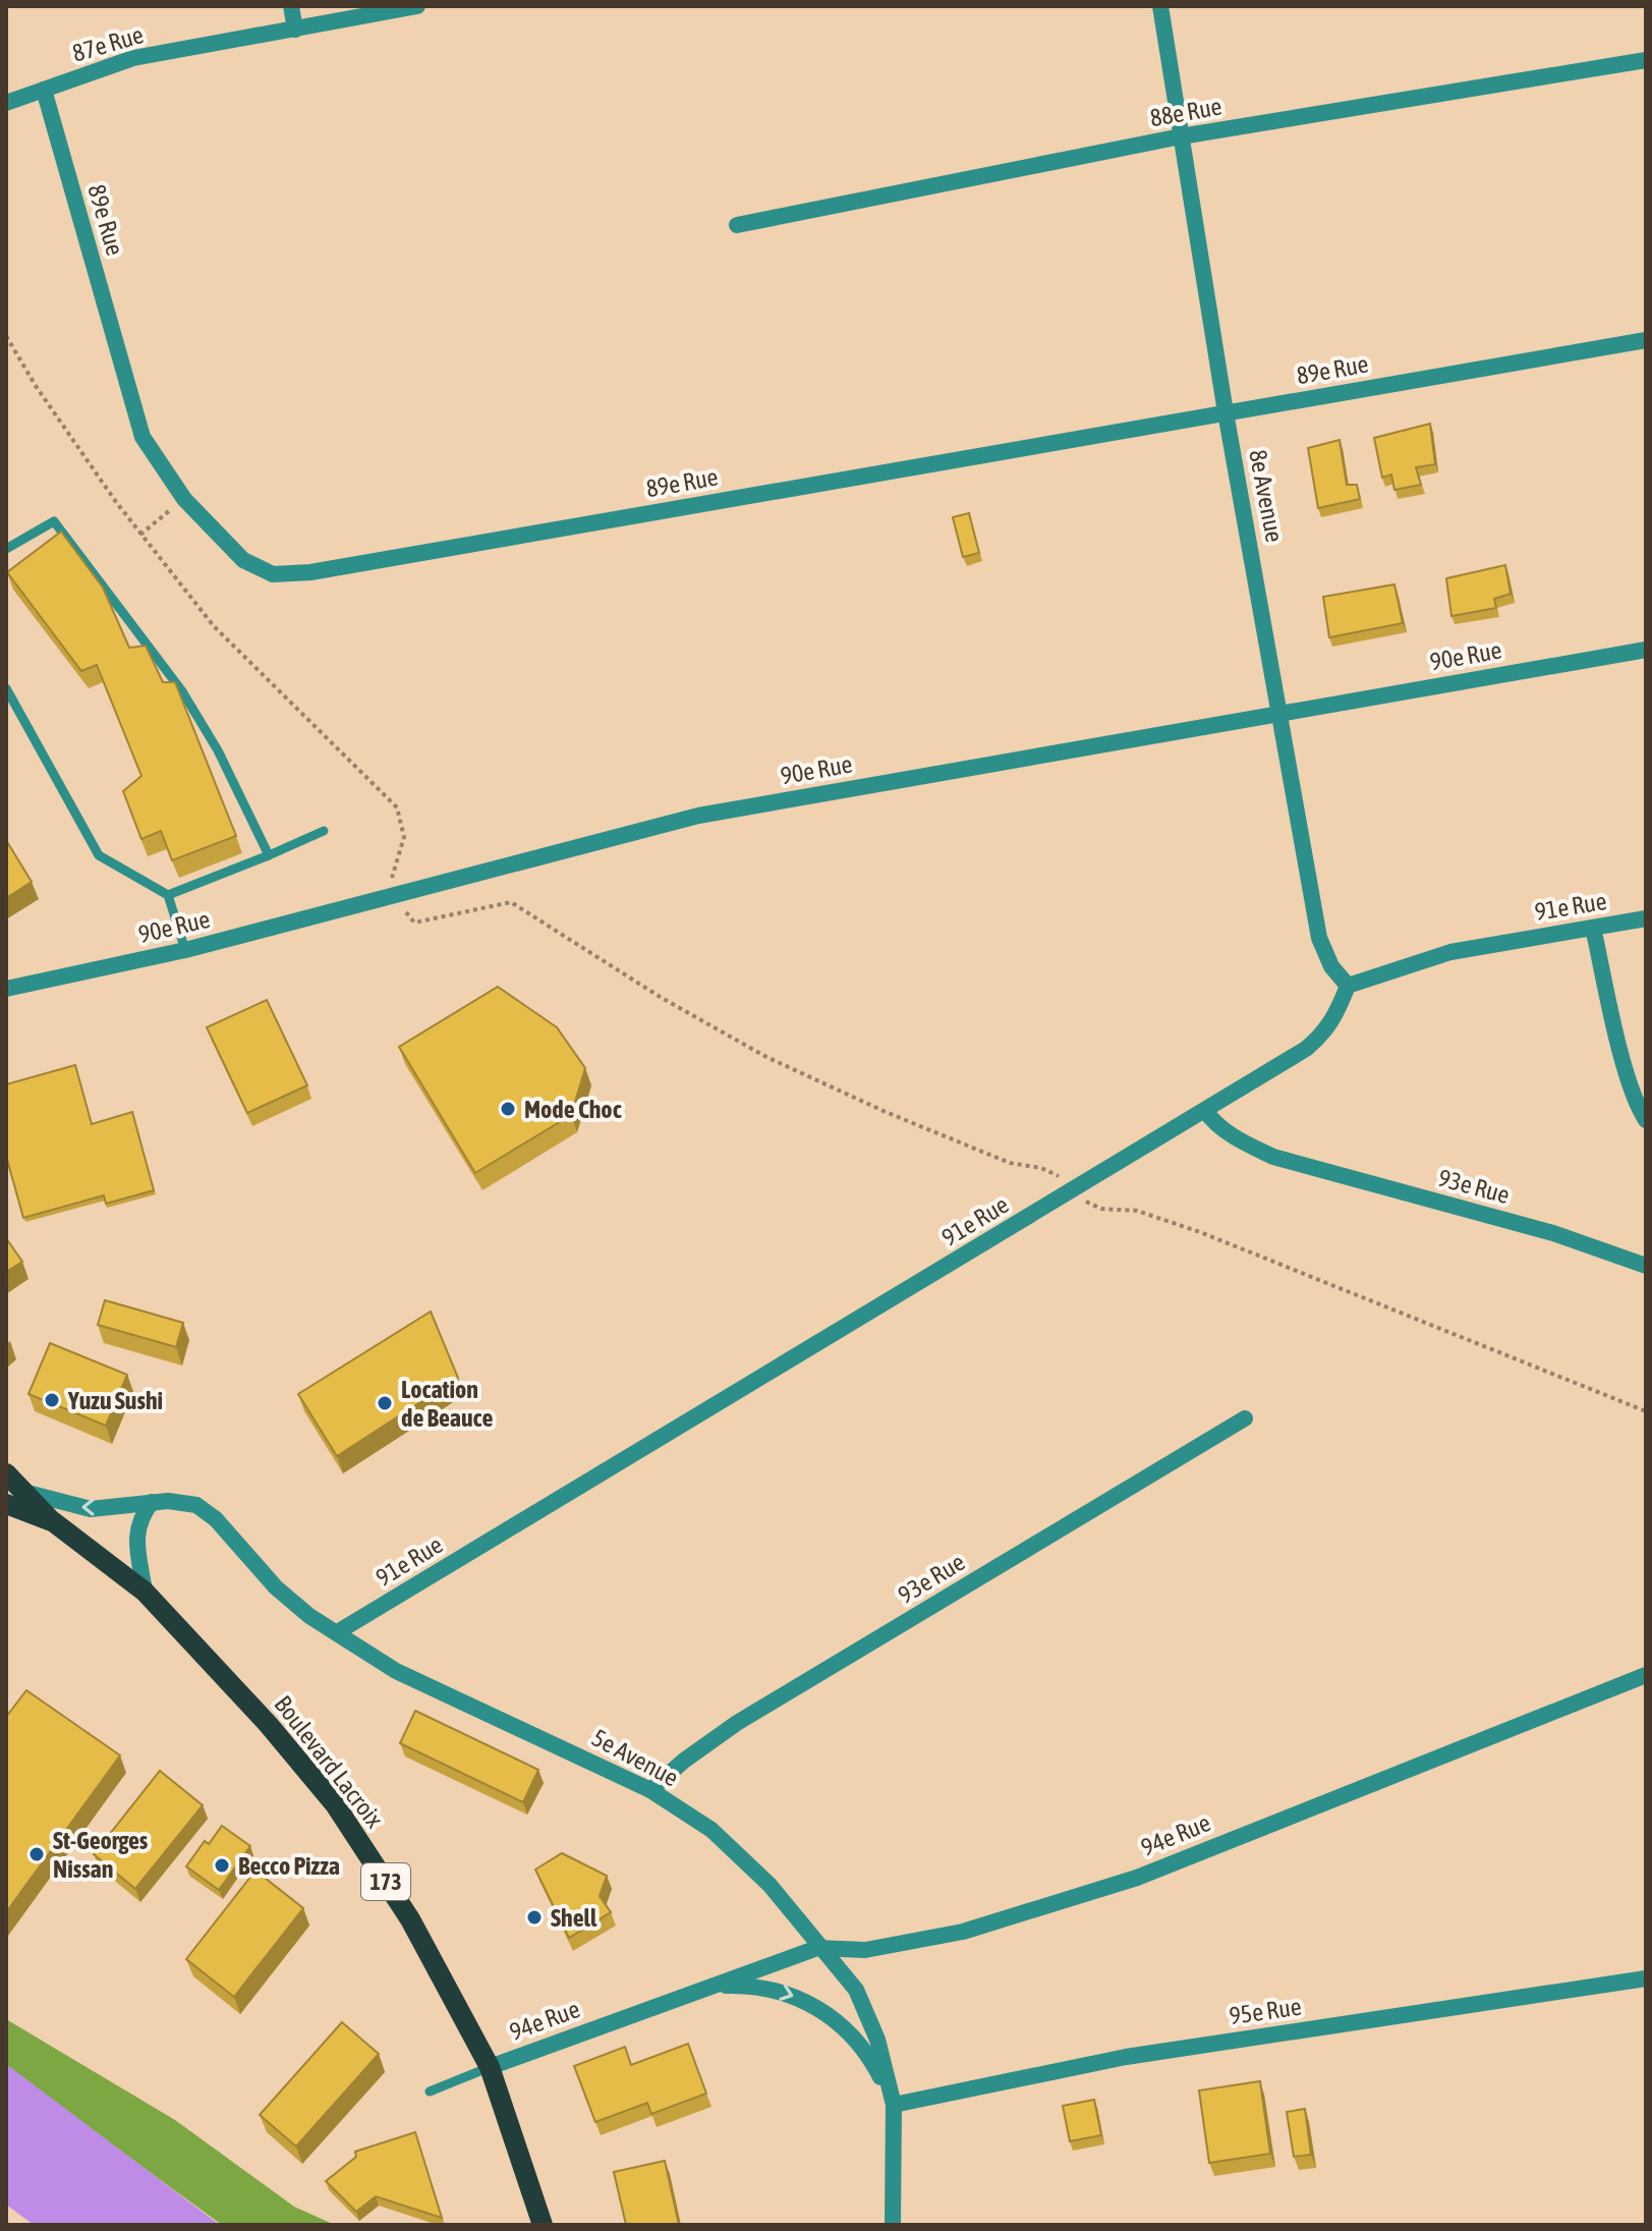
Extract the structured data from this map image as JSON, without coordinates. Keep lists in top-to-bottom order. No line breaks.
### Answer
{"streets":{"main road":["Boulevard Lacroix","173"],"street":["87e Rue","88e Rue","89e Rue","8e Avenue","90e Rue","91e Rue","93e Rue","5e Avenue","94e Rue","95e Rue"]},"crossings":[["87e Rue","89e Rue"],["88e Rue","8e Avenue"],["89e Rue","8e Avenue"],["8e Avenue","90e Rue"],["8e Avenue","91e Rue"],["91e Rue","93e Rue"],["91e Rue","5e Avenue"],["93e Rue","5e Avenue"],["5e Avenue","Boulevard Lacroix"],["5e Avenue","94e Rue"],["5e Avenue","95e Rue"],["Boulevard Lacroix","94e Rue"],["94e Rue","95e Rue"]],"places":["Mode Choc","Yuzu Sushi","Location de Beauce","St-Georges Nissan","Becco Pizza","Shell"]}
